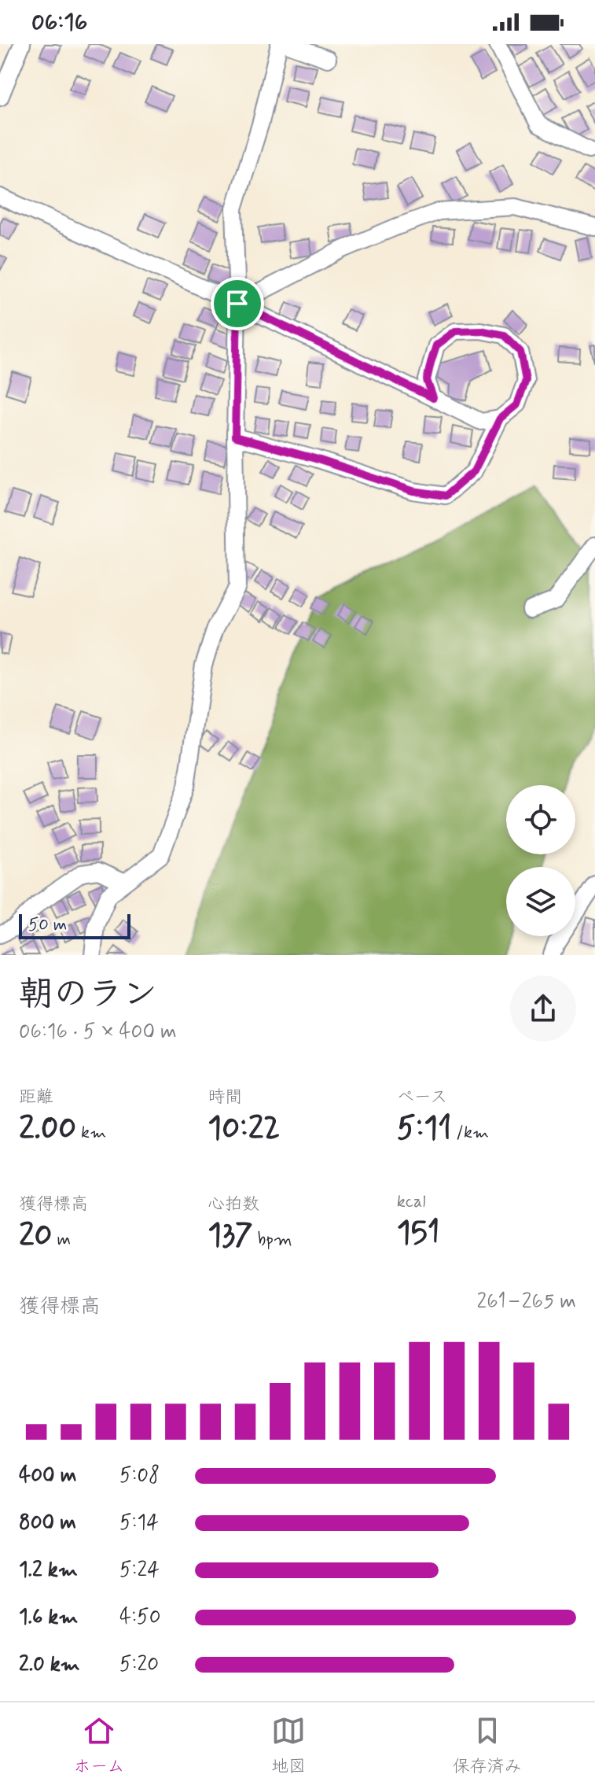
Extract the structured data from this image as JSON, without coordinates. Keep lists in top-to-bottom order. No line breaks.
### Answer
{"scale_bar":"50 m","page":{"status":"06:16","scale":"50 m","heading":["朝のラン","06:16 · 5 × 400 m"],"stats":[["距離","2.00 km"],["時間","10:22"],["ペース","5:11 /km"],["獲得標高","20 m"],["心拍数","137 bpm"],["kcal","151"]],"chart":["獲得標高","261–265 m"],"list":[{"name":"400 m","note":"5:08"},{"name":"800 m","note":"5:14"},{"name":"1.2 km","note":"5:24"},{"name":"1.6 km","note":"4:50"},{"name":"2.0 km","note":"5:20"}],"tabs":["ホーム","地図","保存済み"]}}
